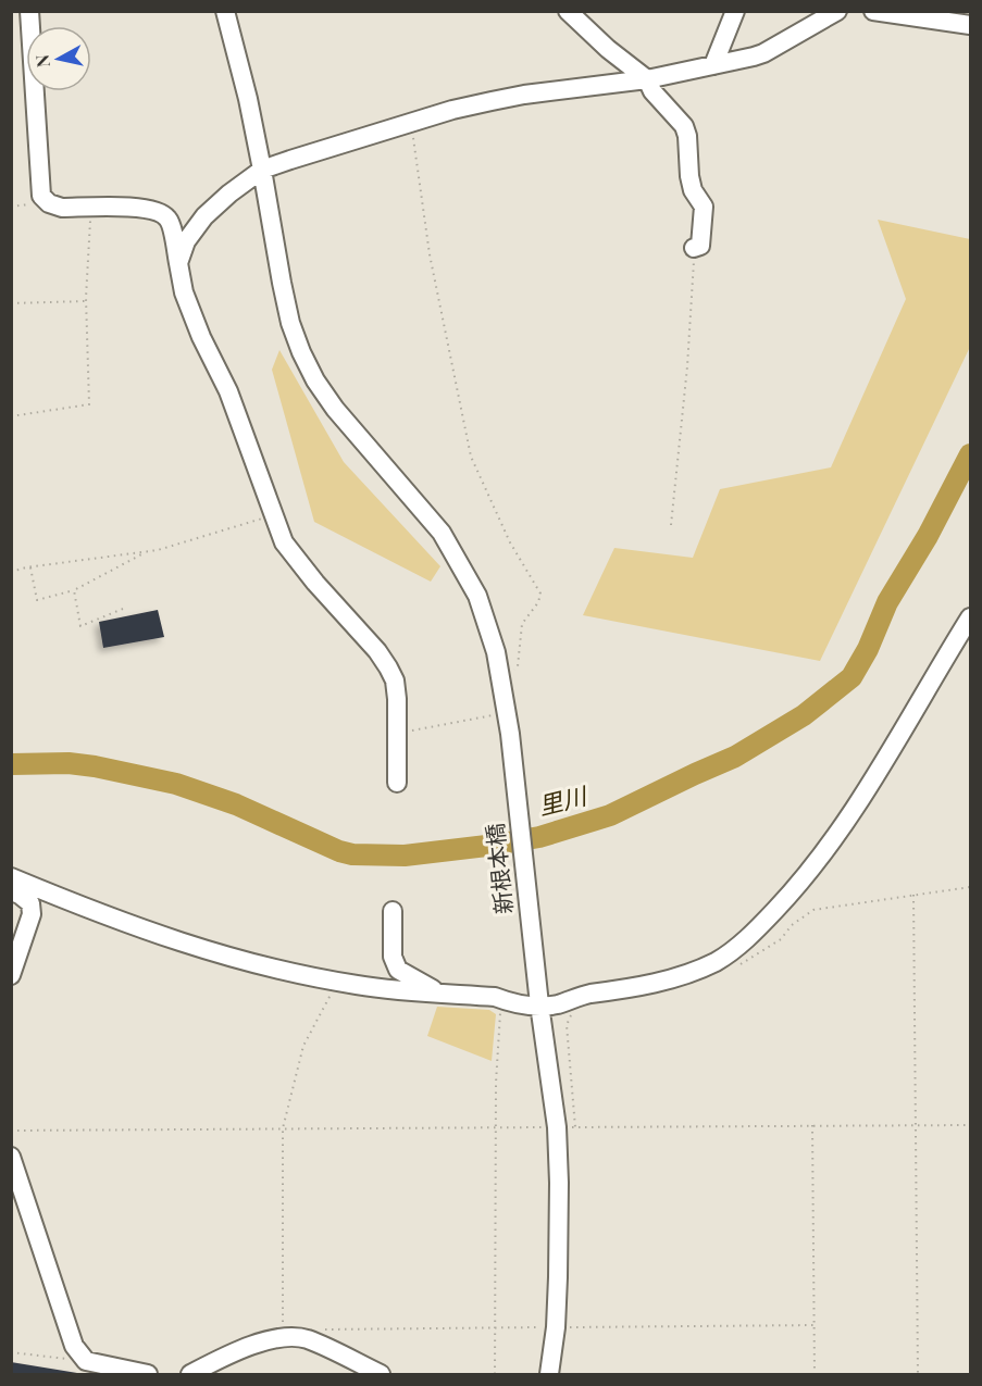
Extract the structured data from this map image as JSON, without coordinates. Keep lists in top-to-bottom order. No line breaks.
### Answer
{"streets":{"street":["新根本橋"]},"water":["里川"],"north":"left"}
